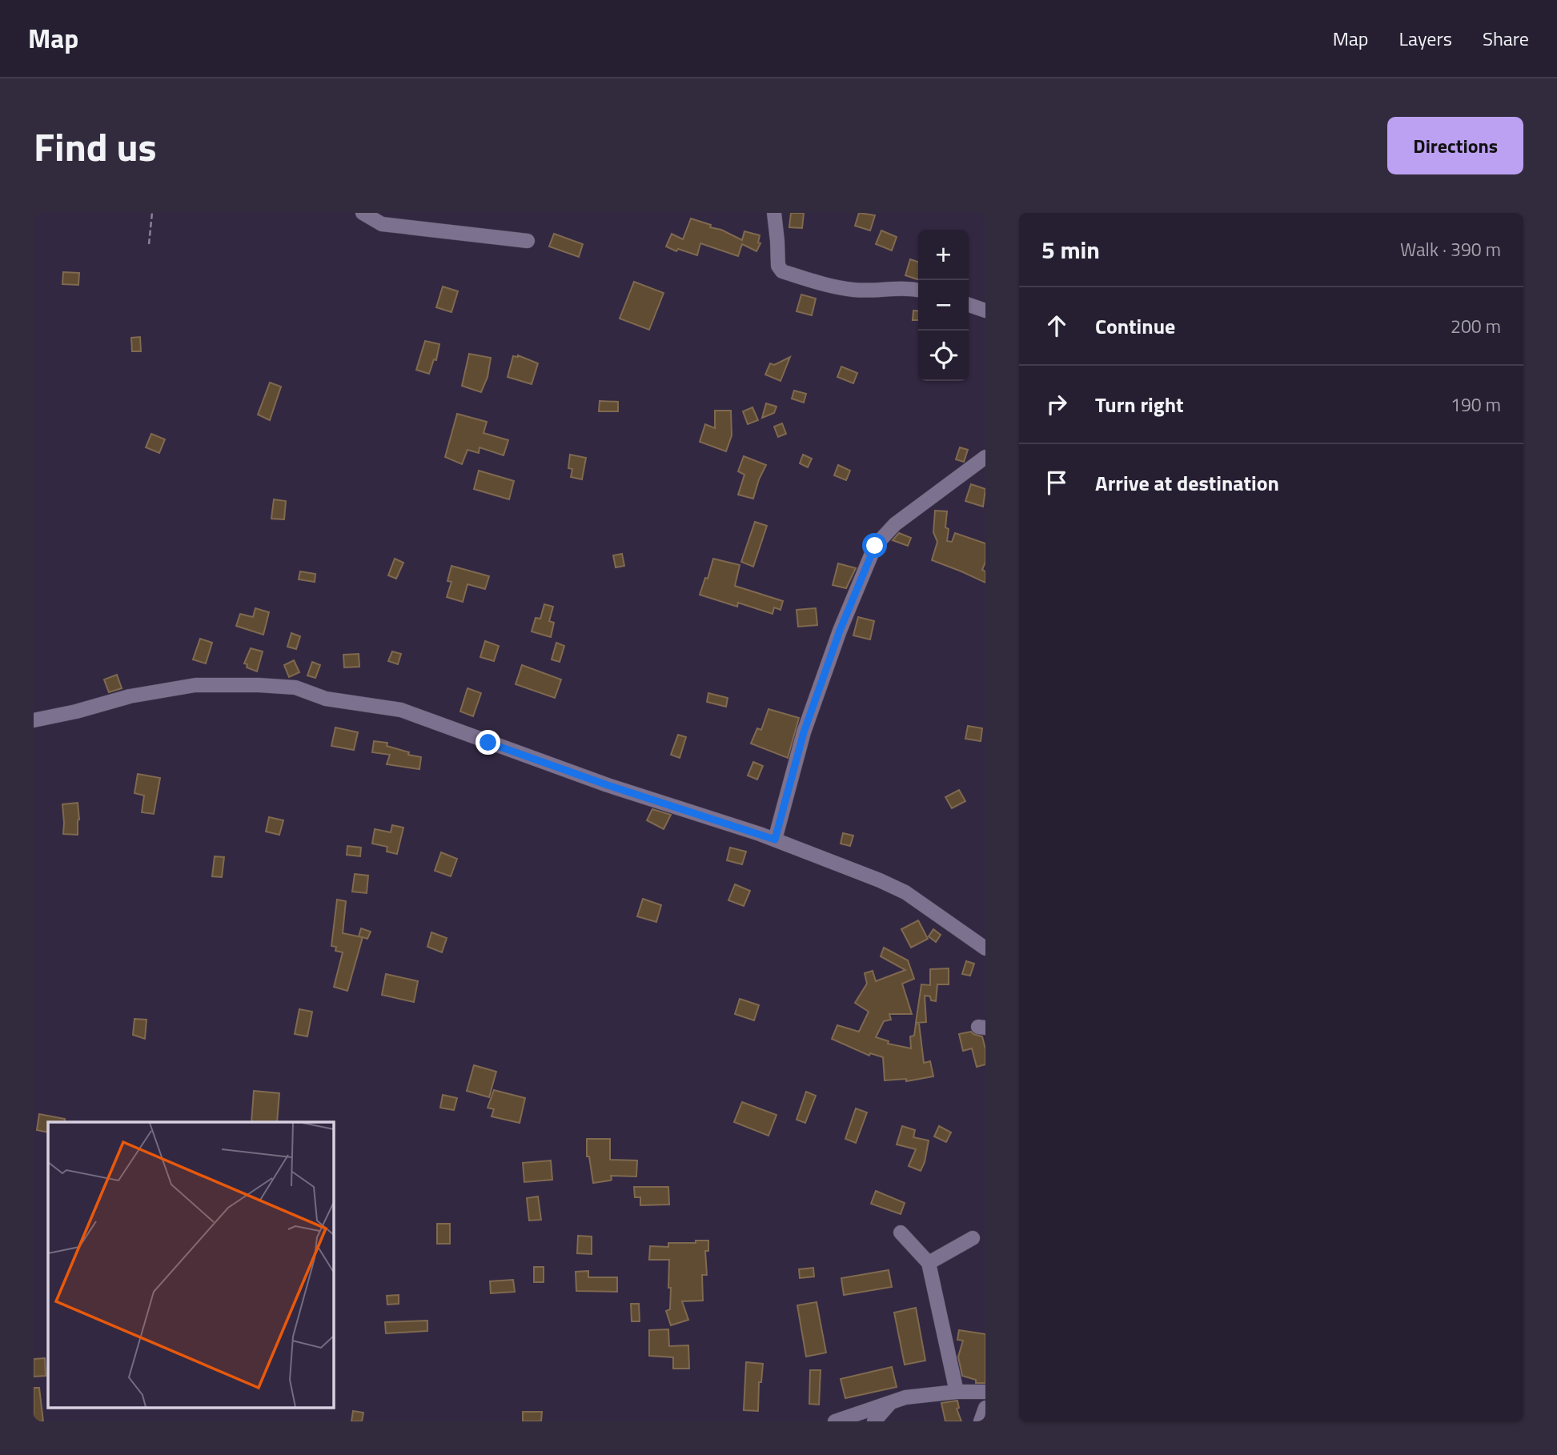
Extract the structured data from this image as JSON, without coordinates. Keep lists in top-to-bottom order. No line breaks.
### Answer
{"page":{"header":"Map","nav":["Map","Layers","Share"],"title":"Find us","buttons":"Directions","heading":["5 min","Walk · 390 m"],"map_buttons":["+","−"],"list":[["Continue","200 m"],["Turn right","190 m"],"Arrive at destination"]}}
